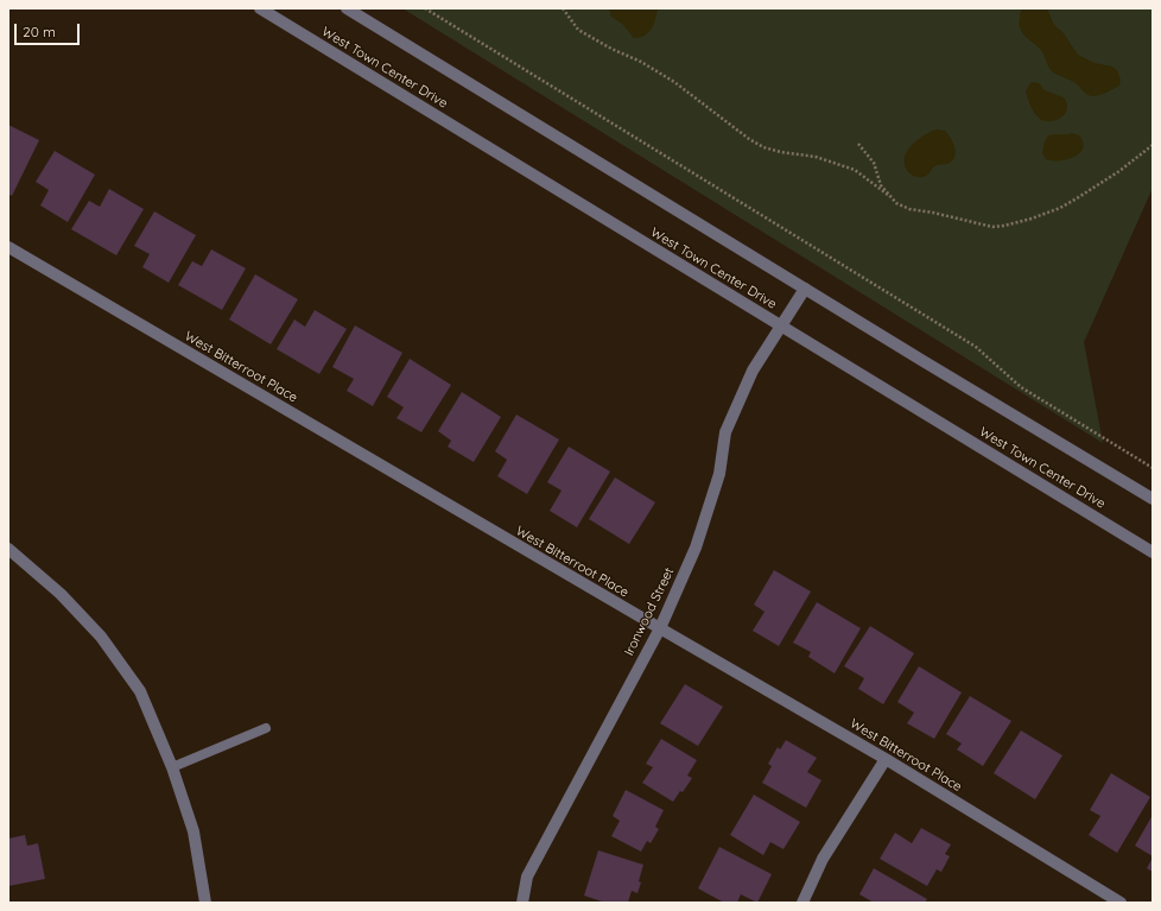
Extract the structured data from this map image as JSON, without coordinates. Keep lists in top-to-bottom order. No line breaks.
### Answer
{"streets":{"street":["West Town Center Drive","West Bitterroot Place","Ironwood Street"]},"crossings":[["West Town Center Drive","Ironwood Street"],["West Bitterroot Place","Ironwood Street"]],"scale_bar":"20 m"}
